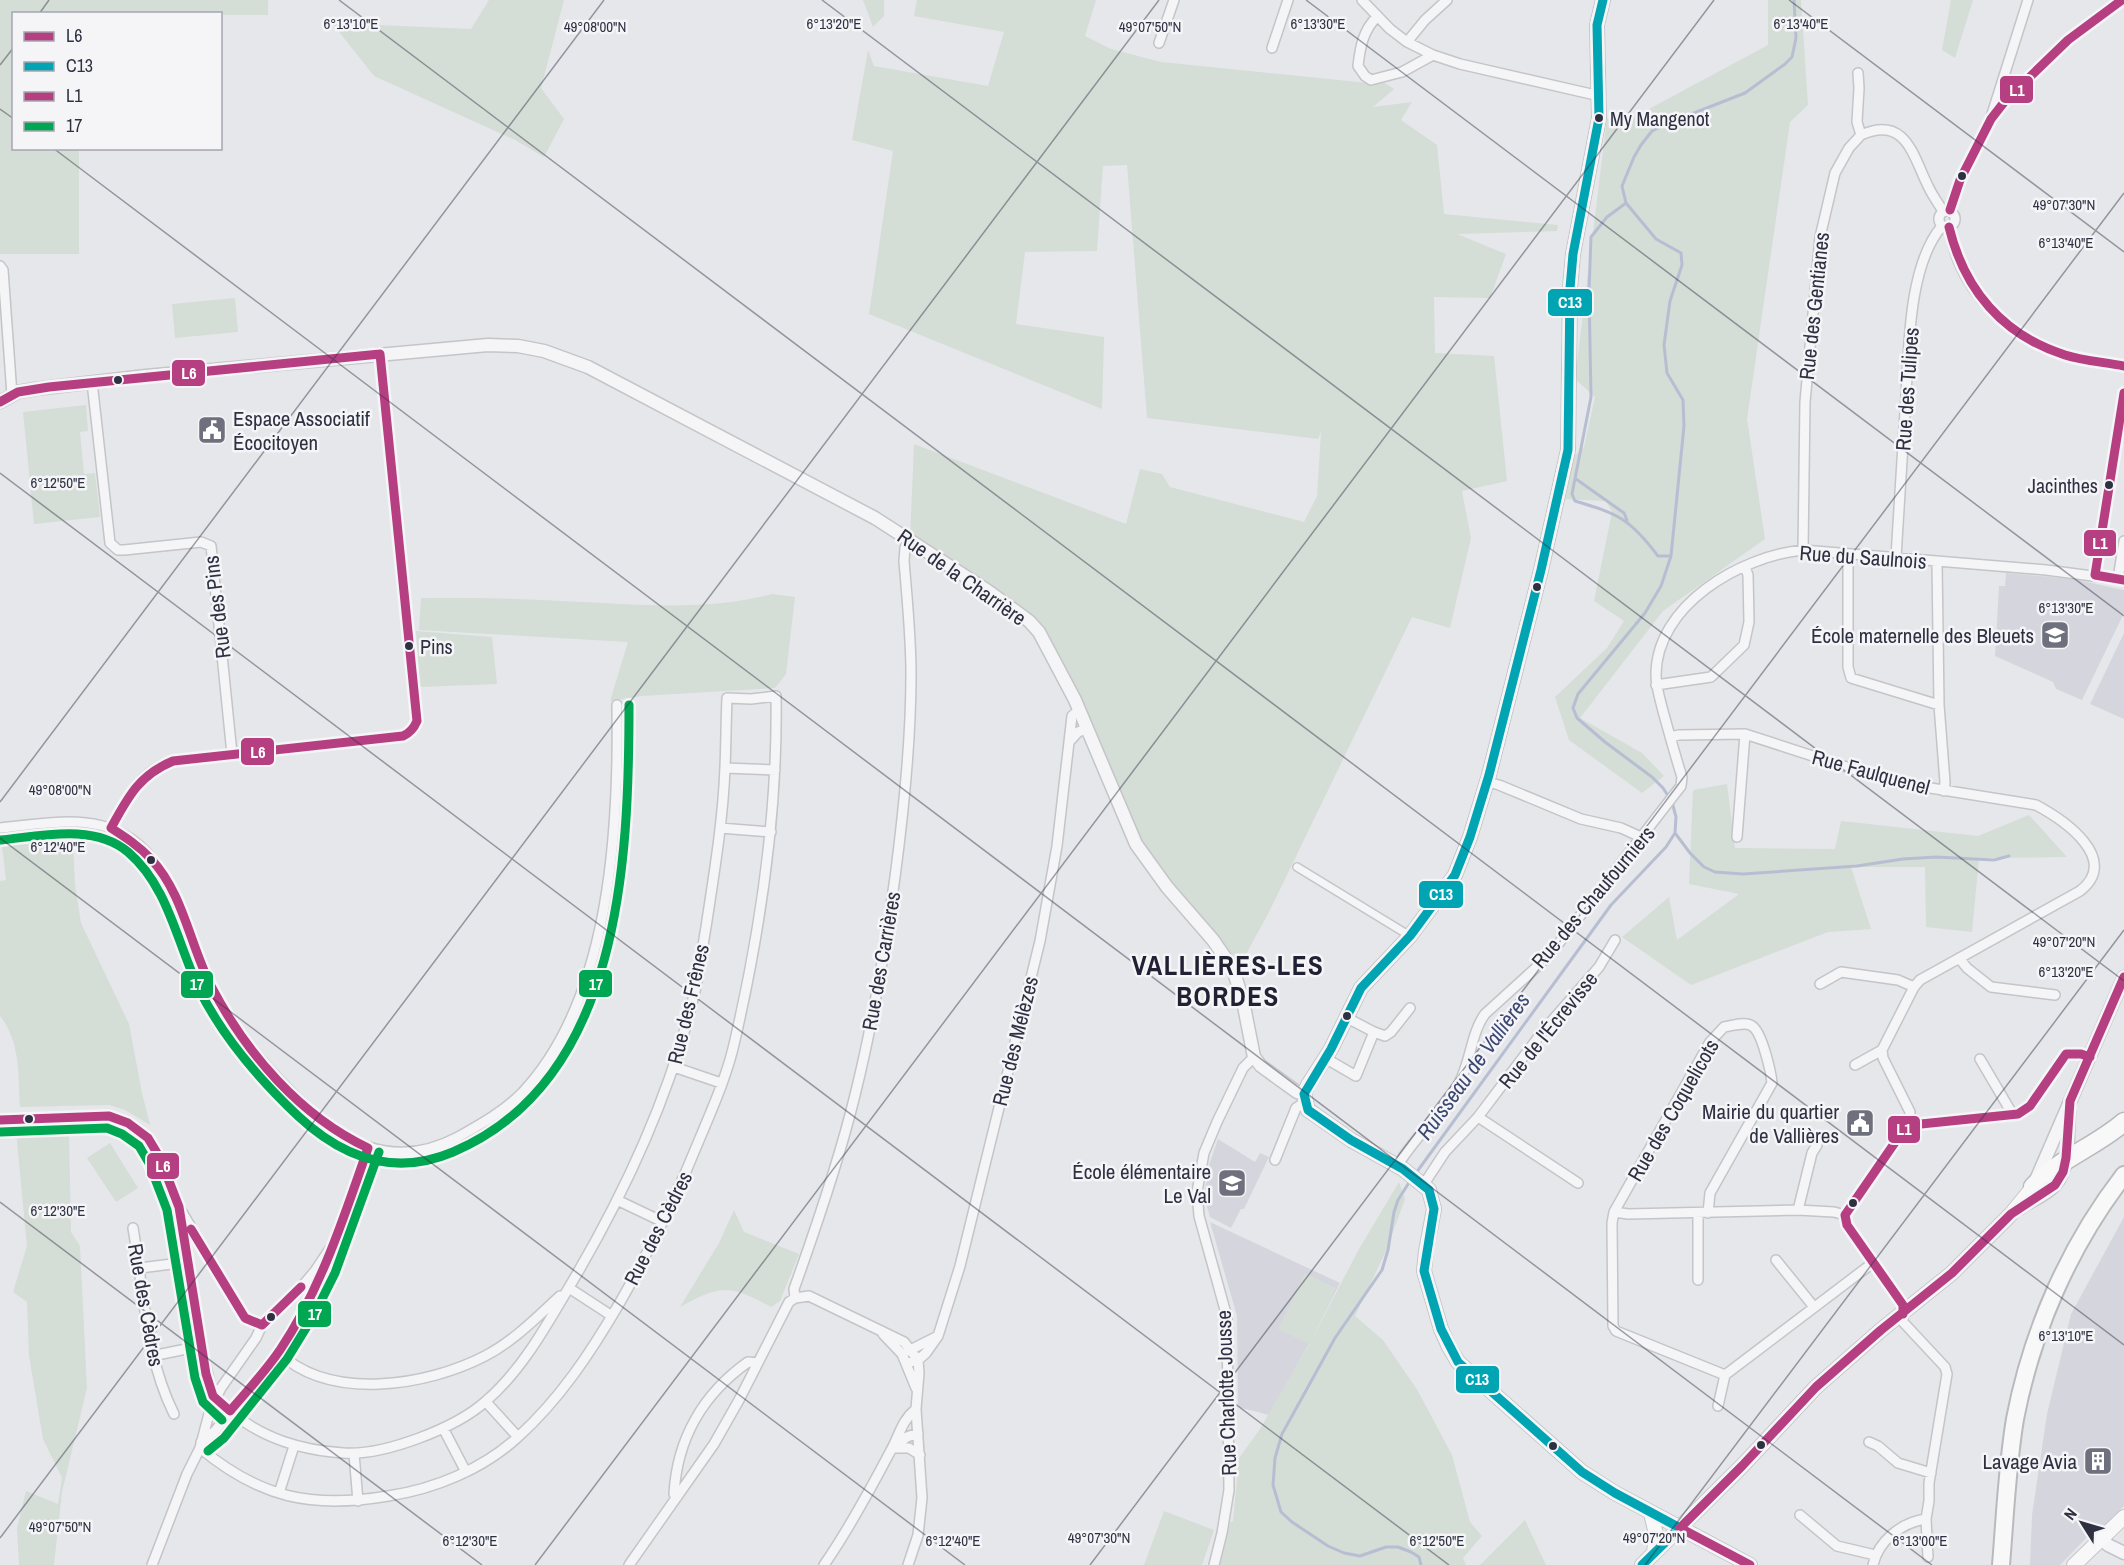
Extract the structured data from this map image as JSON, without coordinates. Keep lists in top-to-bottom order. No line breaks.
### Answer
{"streets":{"street":["Rue des Gentianes","Rue des Tulipes","Rue du Saulnois","Rue de la Charrière","Rue des Pins","Rue Faulquenel","Rue des Chaufourniers","Rue des Carrières","Rue des Frênes","Rue de l'Écrevisse","Rue des Mélèzes","Rue des Coquelicots","Rue des Cèdres","Rue Charlotte Jousse"]},"crossings":[["Rue des Gentianes","Rue du Saulnois"],["Rue des Tulipes","Rue du Saulnois"],["Rue du Saulnois","Rue Faulquenel"],["Rue du Saulnois","Rue des Chaufourniers"],["Rue de la Charrière","Rue des Pins"],["Rue de la Charrière","Rue des Carrières"],["Rue de la Charrière","Rue des Mélèzes"],["Rue de la Charrière","Rue Charlotte Jousse"],["Rue Faulquenel","Rue des Chaufourniers"],["Rue des Frênes","Rue des Cèdres"]],"districts":["VALLIÈRES-LES BORDES"],"water":["Ruisseau de Vallières"],"places":{"other":["My Mangenot","Jacinthes","Pins"],"public building":["Espace Associatif Écocitoyen","Mairie du quartier de Vallières"],"school or university":["École maternelle des Bleuets","École élémentaire Le Val"],"building":["Lavage Avia"]},"lines":["transit line C13","transit line L1","transit line L6","transit line 17"],"legend":["L6","C13","L1","17"],"north":"top left","coordinates":["6°13'10\"E","6°13'20\"E","6°13'30\"E","6°13'40\"E","49°08'00\"N","49°07'50\"N","49°07'30\"N","6°12'50\"E","6°12'40\"E","49°07'20\"N","6°12'30\"E","6°13'00\"E"]}
